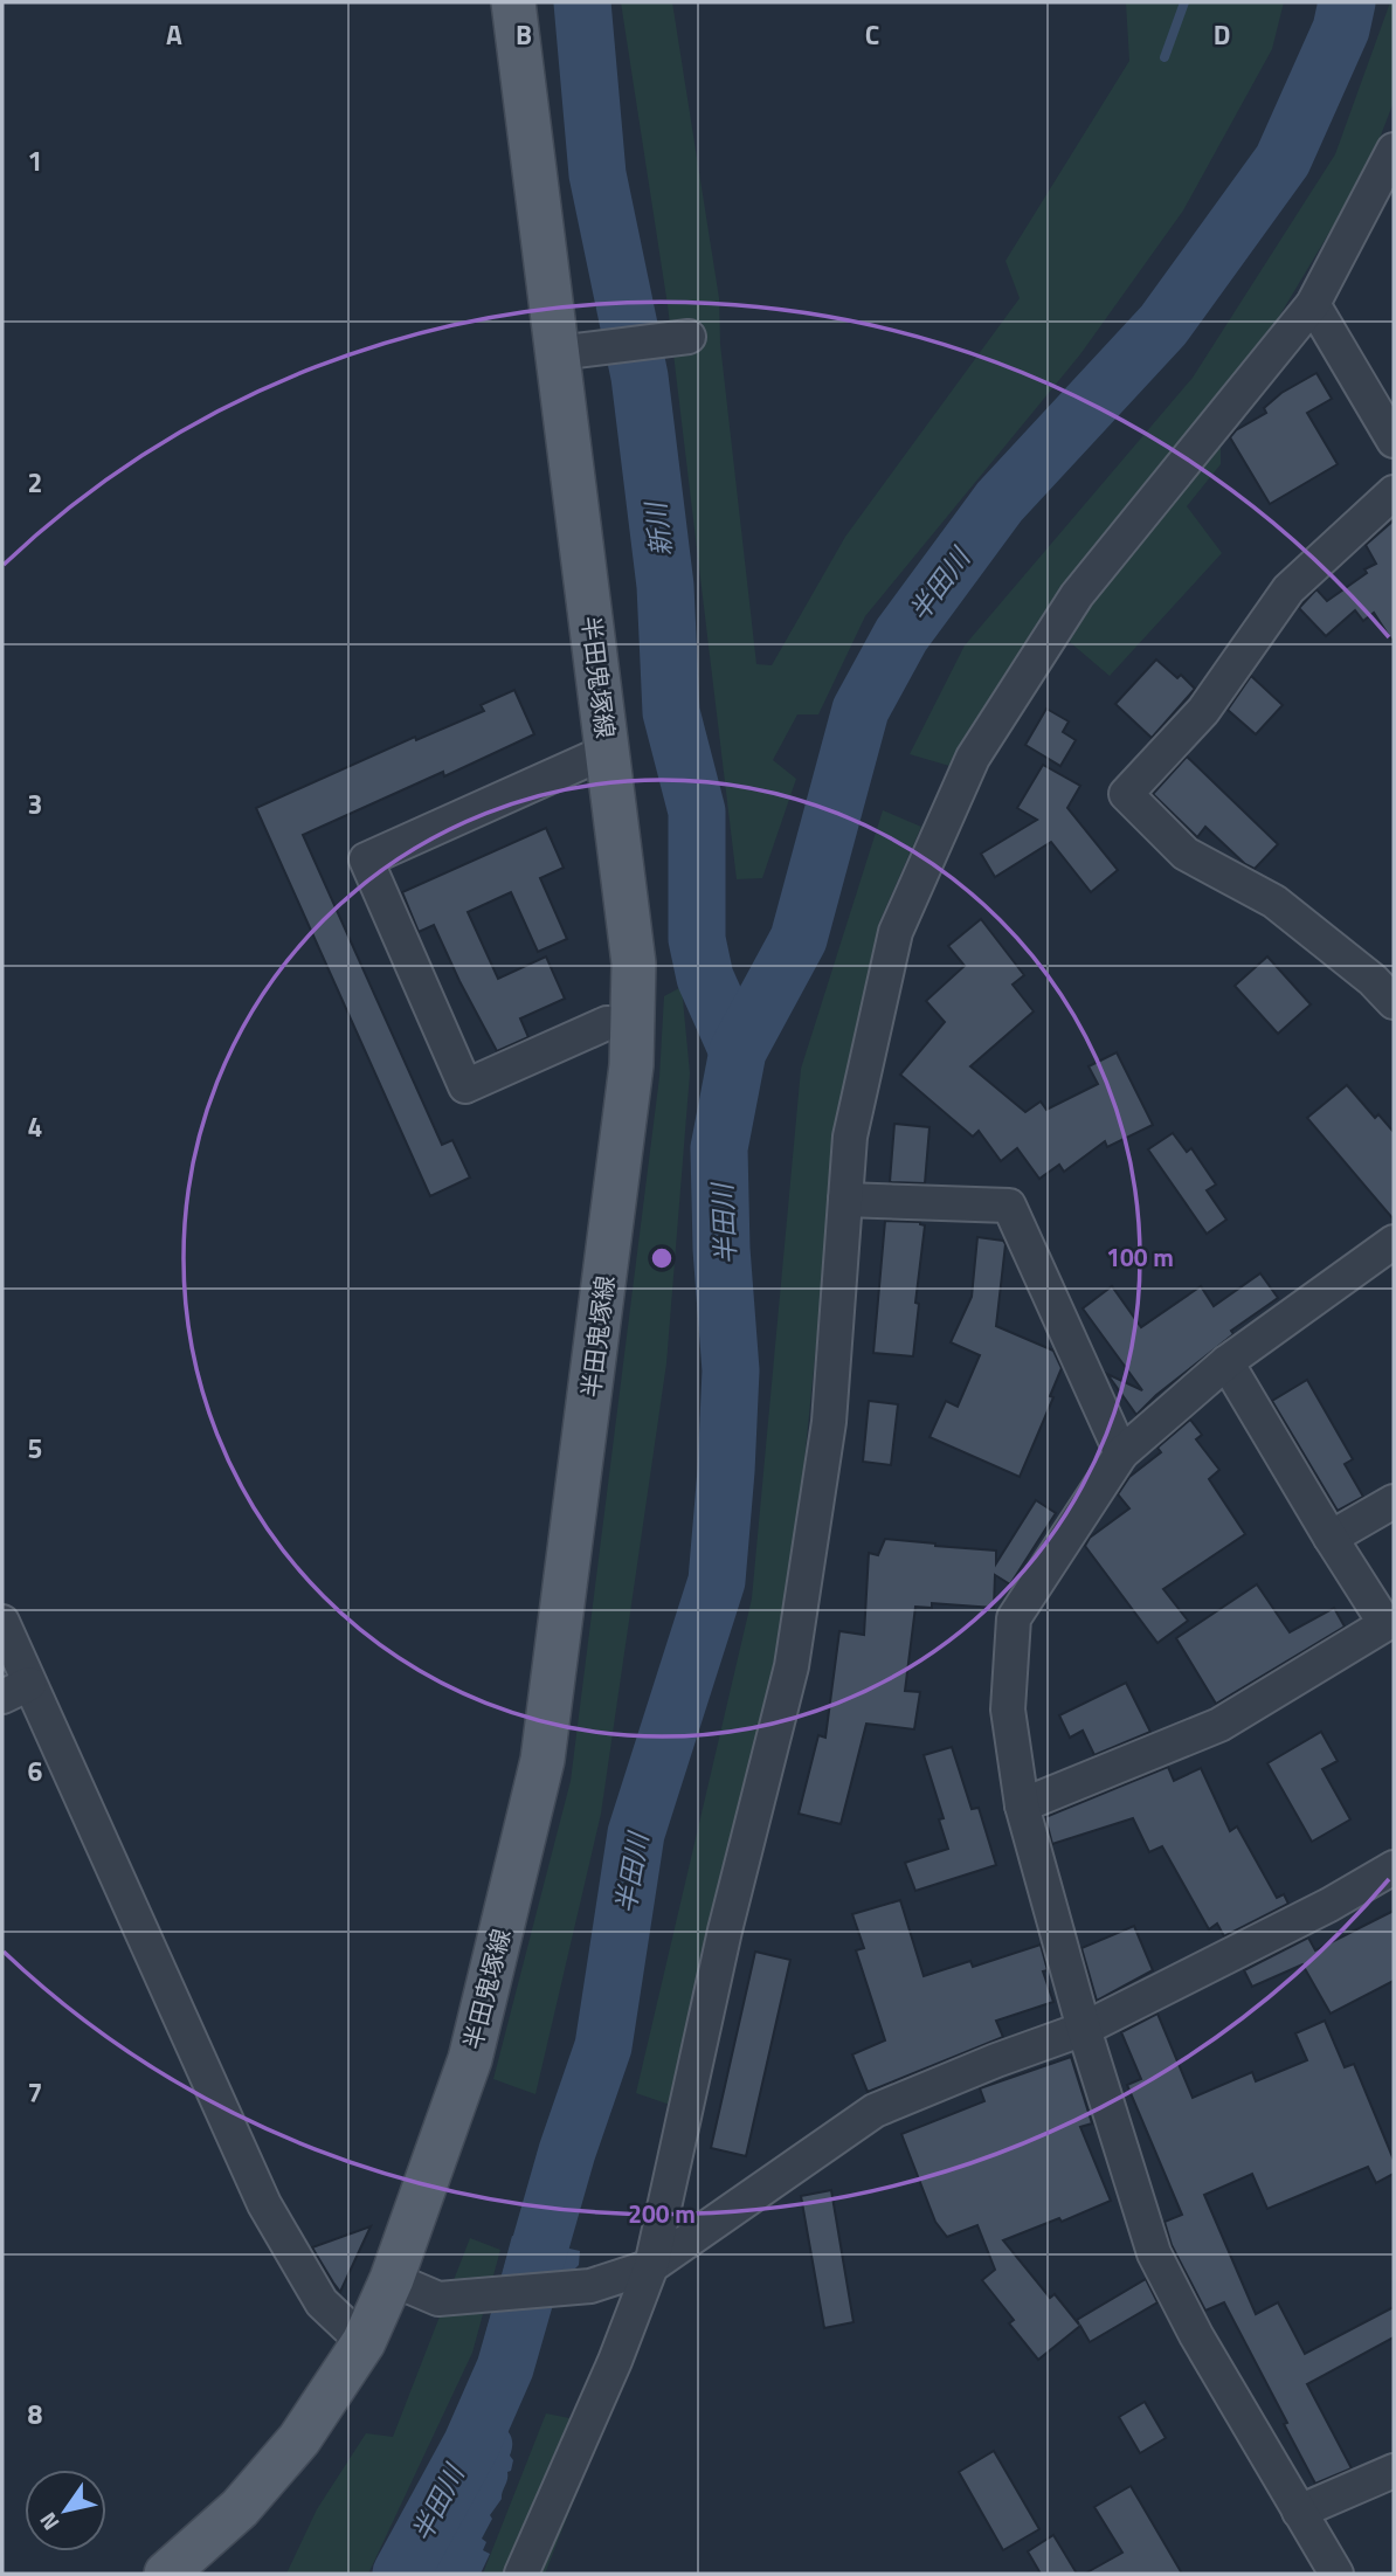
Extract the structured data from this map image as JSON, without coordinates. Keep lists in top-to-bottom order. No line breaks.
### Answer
{"streets":{"main road":["半田鬼塚線"]},"water":["新川","半田川"],"north":"bottom left","grid":{"columns":["A","B","C","D"],"rows":["1","2","3","4","5","6","7","8"]},"rings":["100 m","200 m"]}
